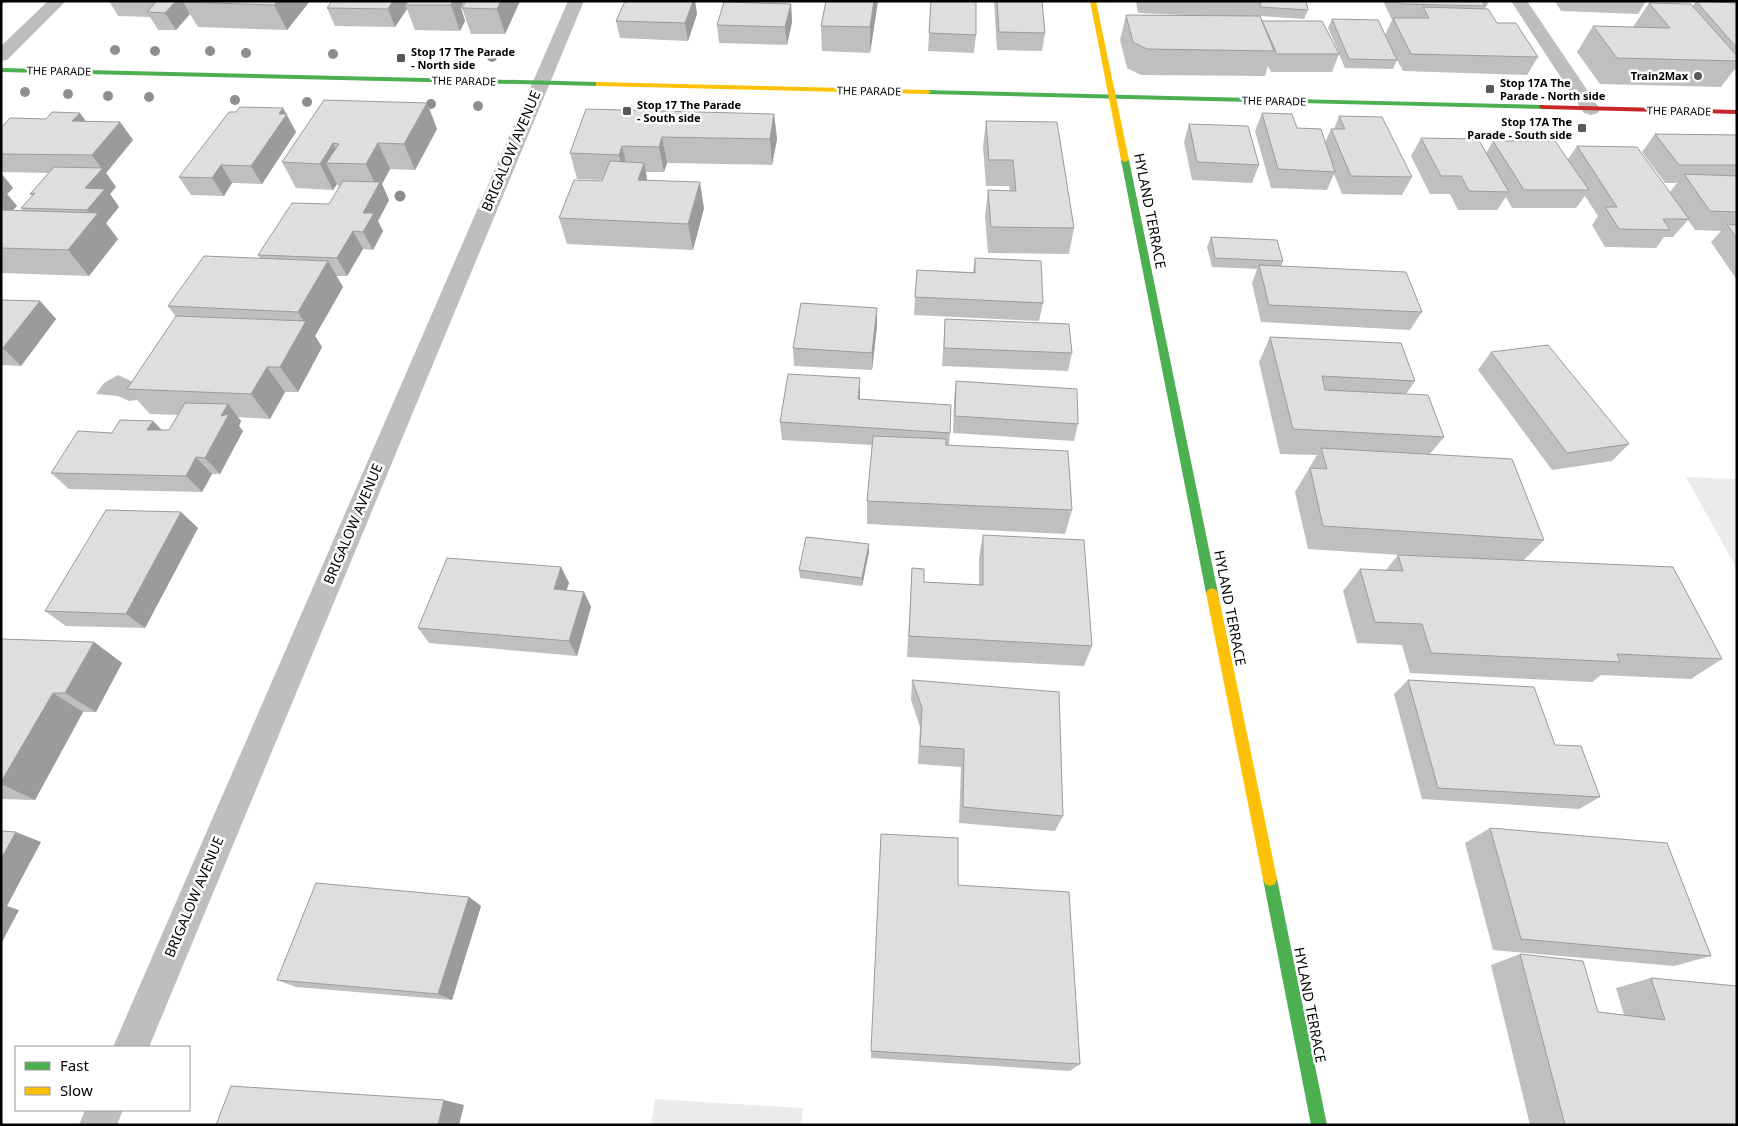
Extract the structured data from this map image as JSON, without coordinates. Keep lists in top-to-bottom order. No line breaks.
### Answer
{"streets":{"main road":["THE PARADE","HYLAND TERRACE"],"street":["BRIGALOW AVENUE"]},"crossings":[["THE PARADE","BRIGALOW AVENUE"],["THE PARADE","HYLAND TERRACE"]],"places":{"transit":["Stop 17 The Parade - North side","Stop 17A The Parade - North side","Stop 17 The Parade - South side","Stop 17A The Parade - South side"],"other":["Train2Max"]},"legend":["Fast","Slow"]}
